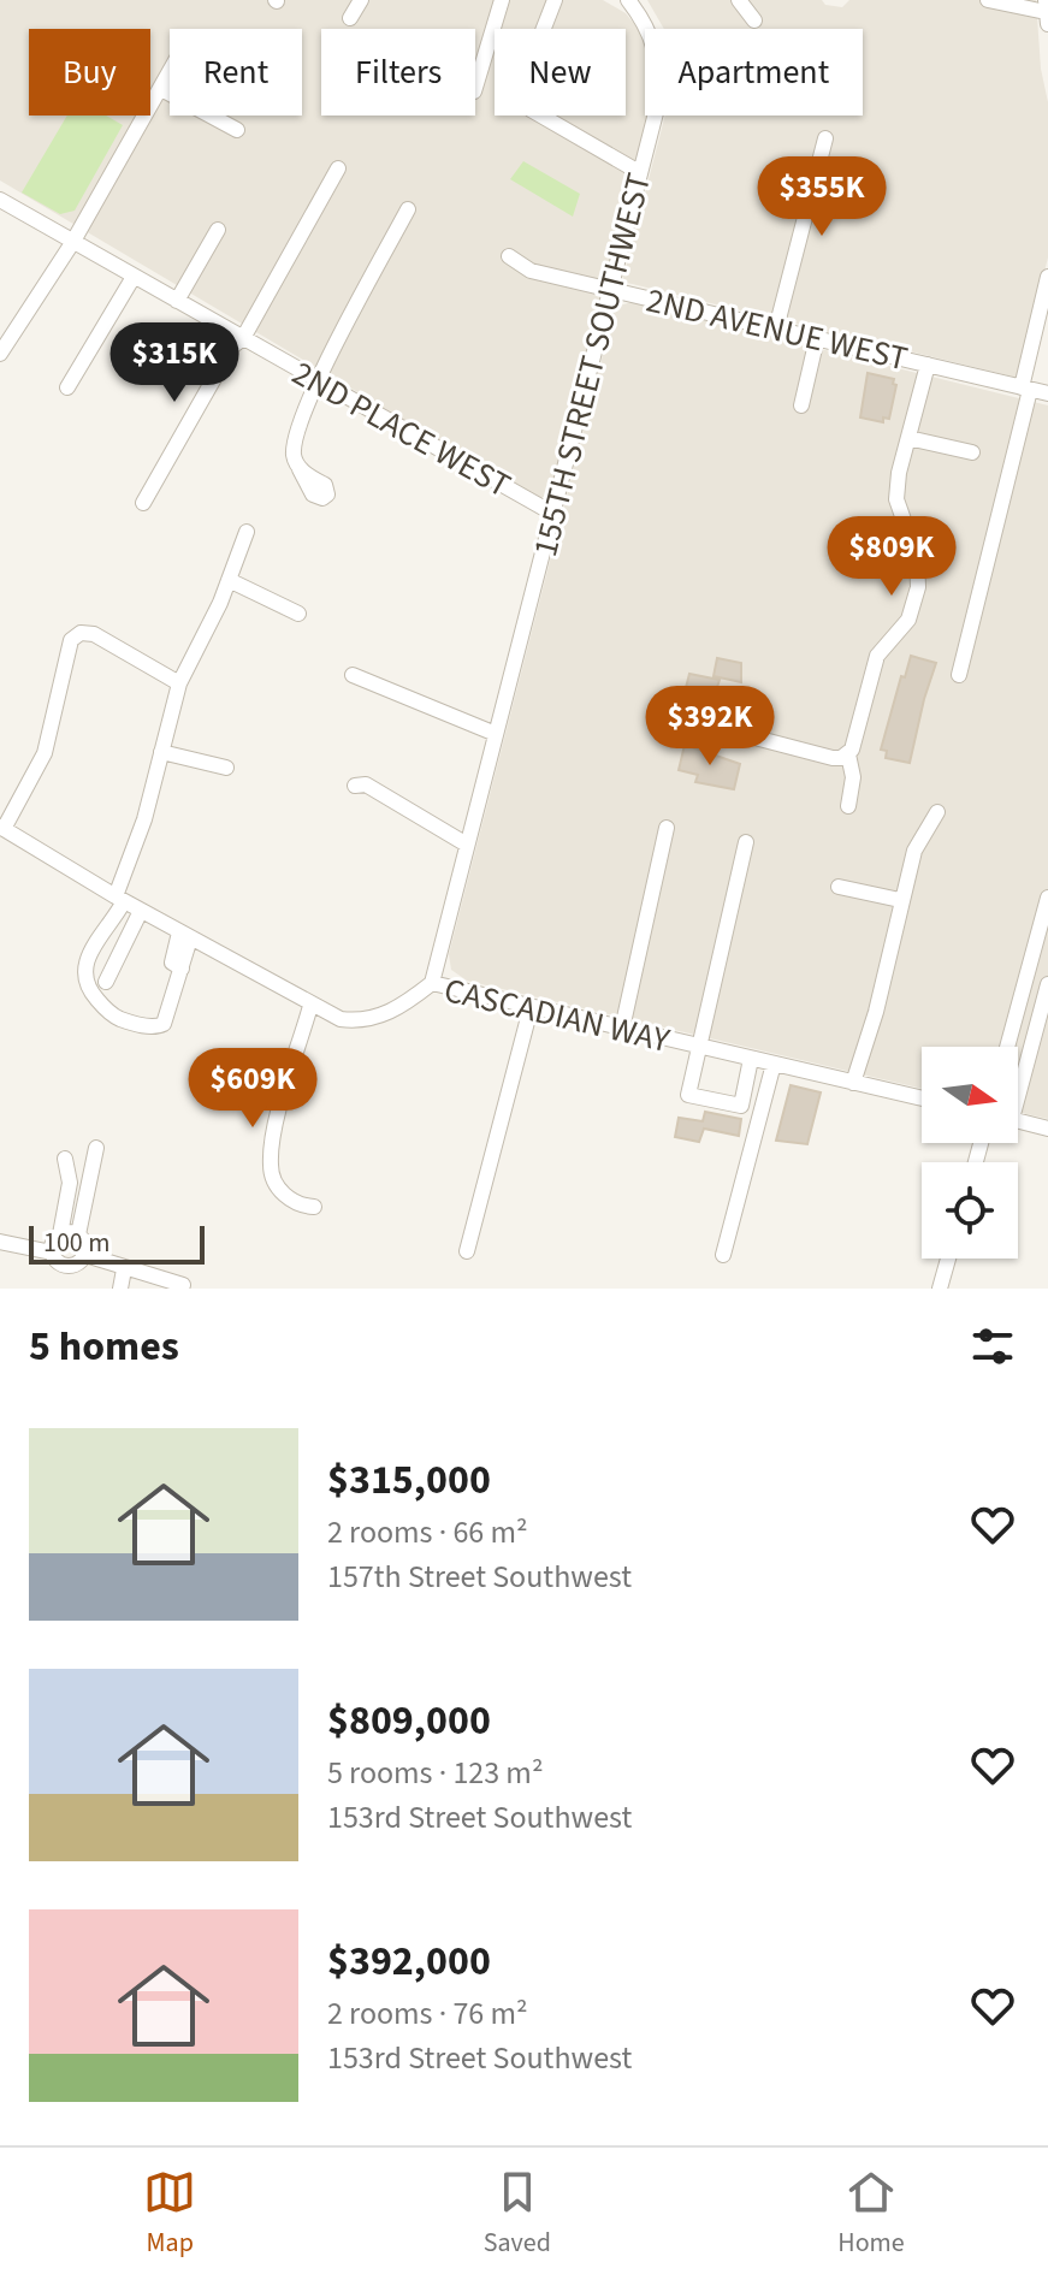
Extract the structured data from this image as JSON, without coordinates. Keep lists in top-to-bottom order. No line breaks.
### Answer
{"streets":{"street":["2ND AVENUE WEST","155TH STREET SOUTHWEST","2ND PLACE WEST","CASCADIAN WAY"]},"crossings":[["2ND AVENUE WEST","155TH STREET SOUTHWEST"],["155TH STREET SOUTHWEST","2ND PLACE WEST"],["155TH STREET SOUTHWEST","CASCADIAN WAY"]],"scale_bar":"100 m","north":"right","page":{"chip":["Buy","Rent","Filters","New","Apartment"],"price":["$355K","$315K","$809K","$392K","$609K"],"scale":"100 m","heading":"5 homes","list":[{"name":"$315,000","note":"2 rooms · 66 m² · 157th Street Southwest"},{"name":"$809,000","note":"5 rooms · 123 m² · 153rd Street Southwest"},{"name":"$392,000","note":"2 rooms · 76 m² · 153rd Street Southwest"}],"tabs":["Map","Saved","Home"]}}
